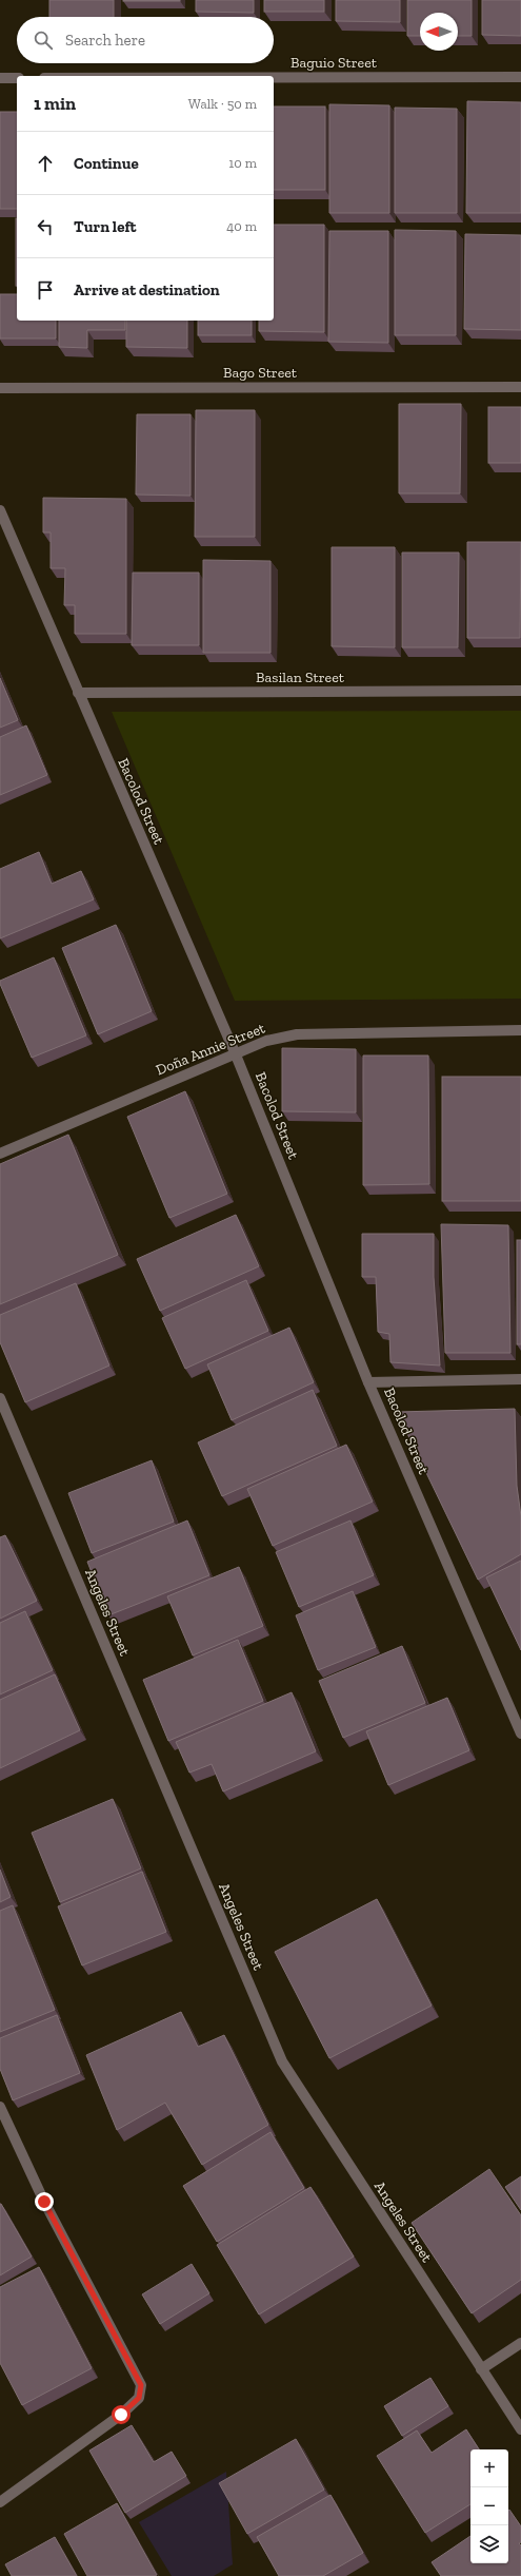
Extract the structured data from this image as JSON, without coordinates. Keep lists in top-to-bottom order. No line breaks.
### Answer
{"streets":{"street":["Baguio Street","Bago Street","Basilan Street","Bacolod Street","Doña Annie Street","Angeles Street"]},"crossings":[["Basilan Street","Bacolod Street"],["Bacolod Street","Doña Annie Street"]],"north":"left","page":{"search":"Search here","heading":["1 min","Walk · 50 m"],"list":[["Continue","10 m"],["Turn left","40 m"],"Arrive at destination"],"map_buttons":["+","−"]}}
